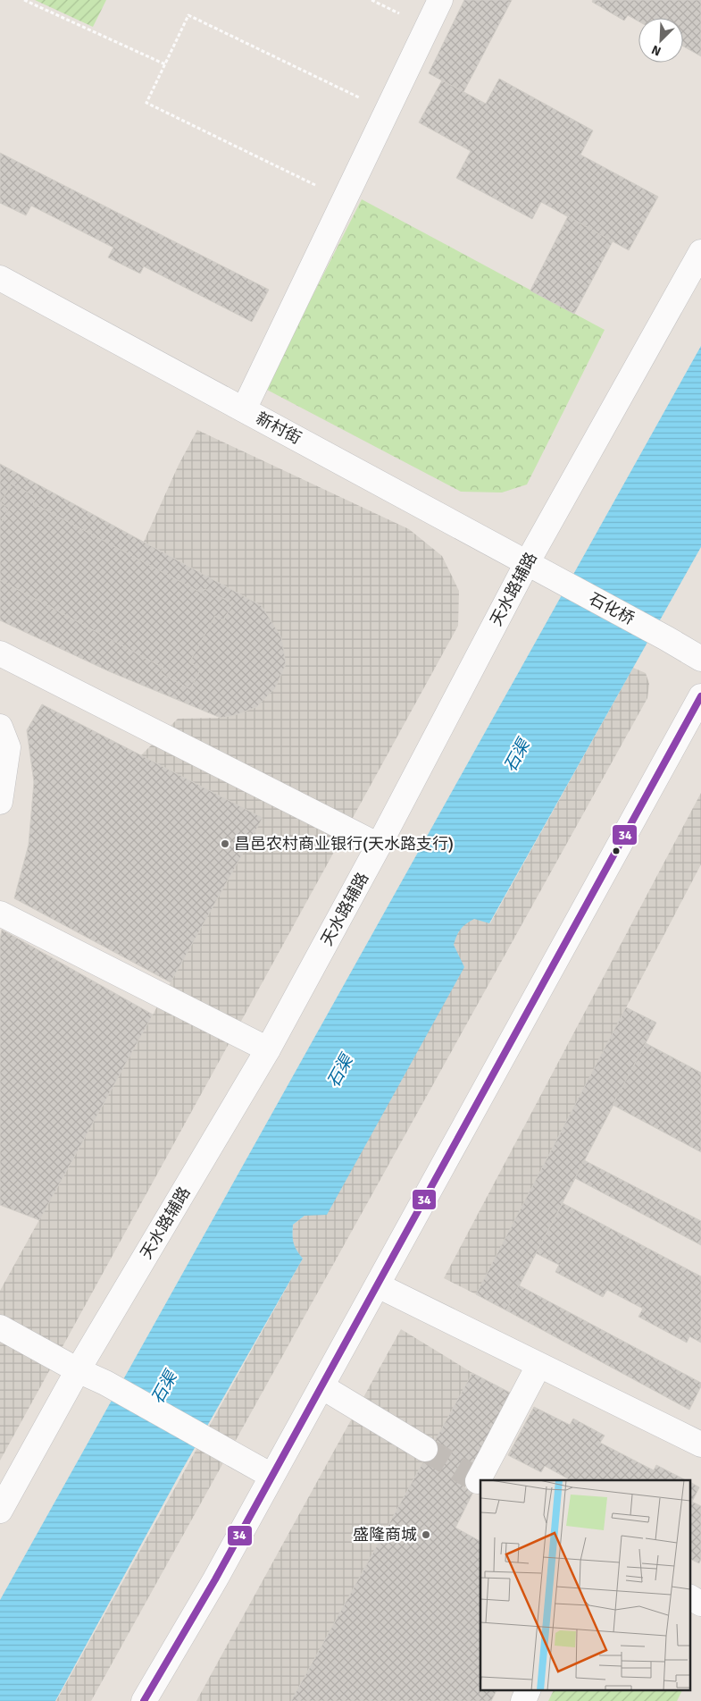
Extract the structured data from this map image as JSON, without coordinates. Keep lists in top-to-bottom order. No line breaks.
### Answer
{"streets":{"street":["新村街","天水路辅路","石化桥"]},"crossings":[["新村街","天水路辅路"],["新村街","石化桥"]],"water":["石渠"],"places":["昌邑农村商业银行(天水路支行)","盛隆商城"],"lines":["transit line 34"],"north":"bottom left"}
